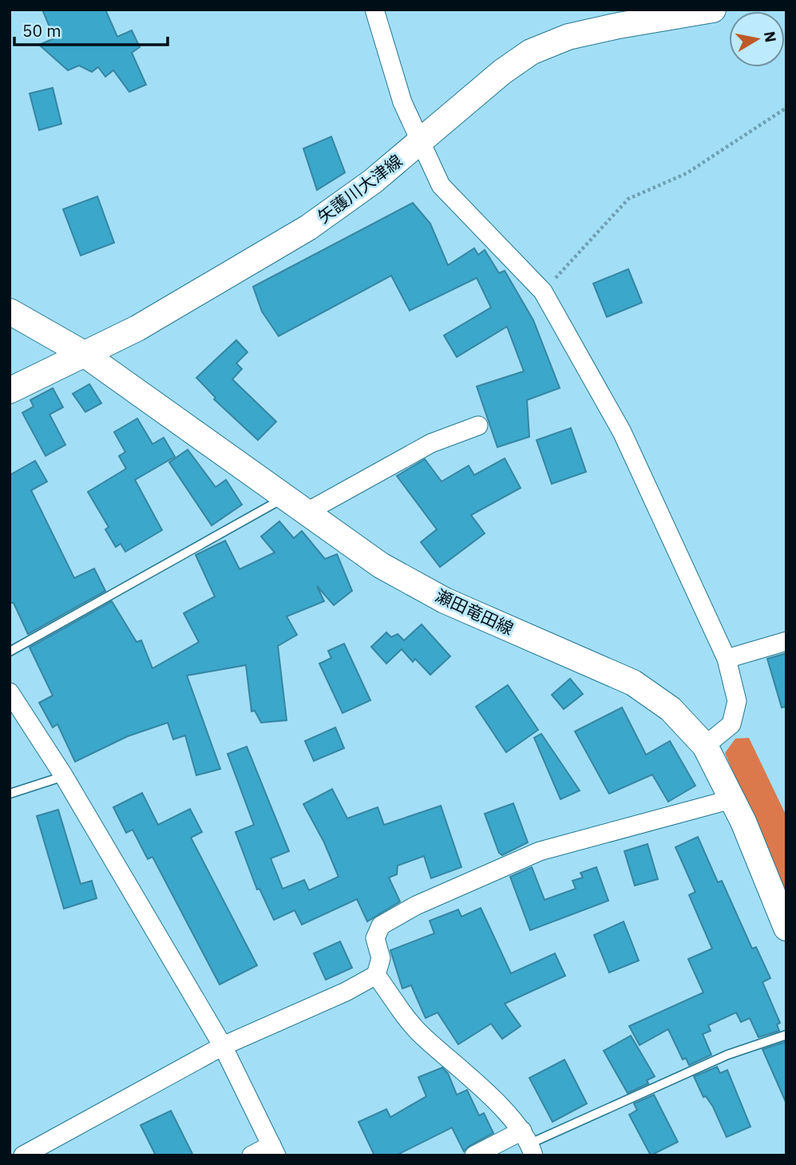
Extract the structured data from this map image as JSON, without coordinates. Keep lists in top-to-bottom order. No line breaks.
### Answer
{"streets":{"main road":["矢護川大津線","瀬田竜田線"]},"crossings":[["矢護川大津線","瀬田竜田線"]],"scale_bar":"50 m","north":"right"}
